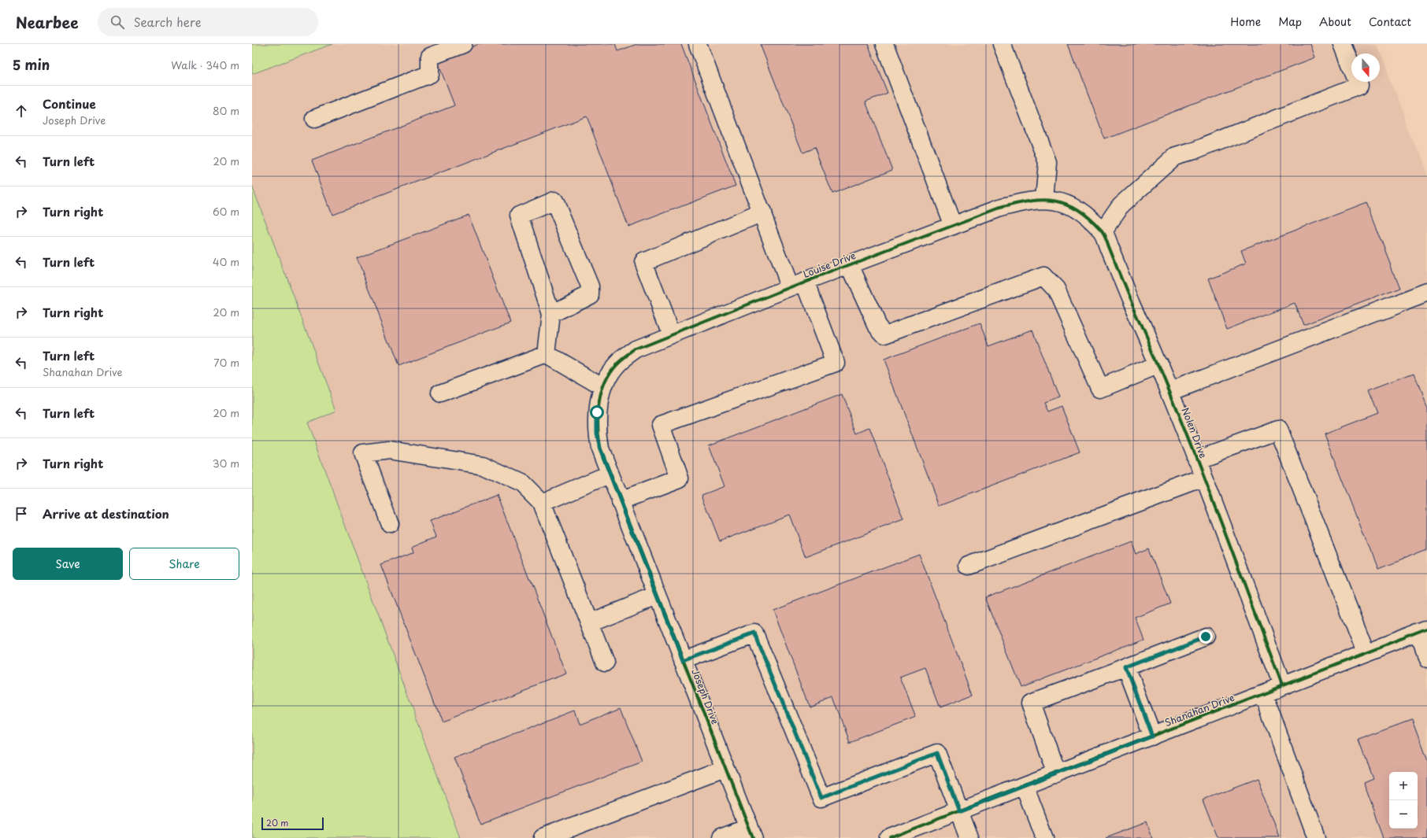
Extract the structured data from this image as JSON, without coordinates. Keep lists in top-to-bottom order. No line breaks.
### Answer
{"streets":{"street":["Louise Drive","Nolen Drive","Joseph Drive","Shanahan Drive"]},"crossings":[["Louise Drive","Nolen Drive"],["Louise Drive","Joseph Drive"],["Nolen Drive","Shanahan Drive"]],"scale_bar":"20 m","north":"bottom","page":{"header":"Nearbee","search":"Search here","nav":["Home","Map","About","Contact"],"heading":["5 min","Walk · 340 m"],"list":[["Continue","Joseph Drive","80 m"],["Turn left","20 m"],["Turn right","60 m"],["Turn left","40 m"],["Turn right","20 m"],["Turn left","Shanahan Drive","70 m"],["Turn left","20 m"],["Turn right","30 m"],"Arrive at destination"],"buttons":["Save","Share"],"map_buttons":["+","−"],"scale":"20 m"}}
